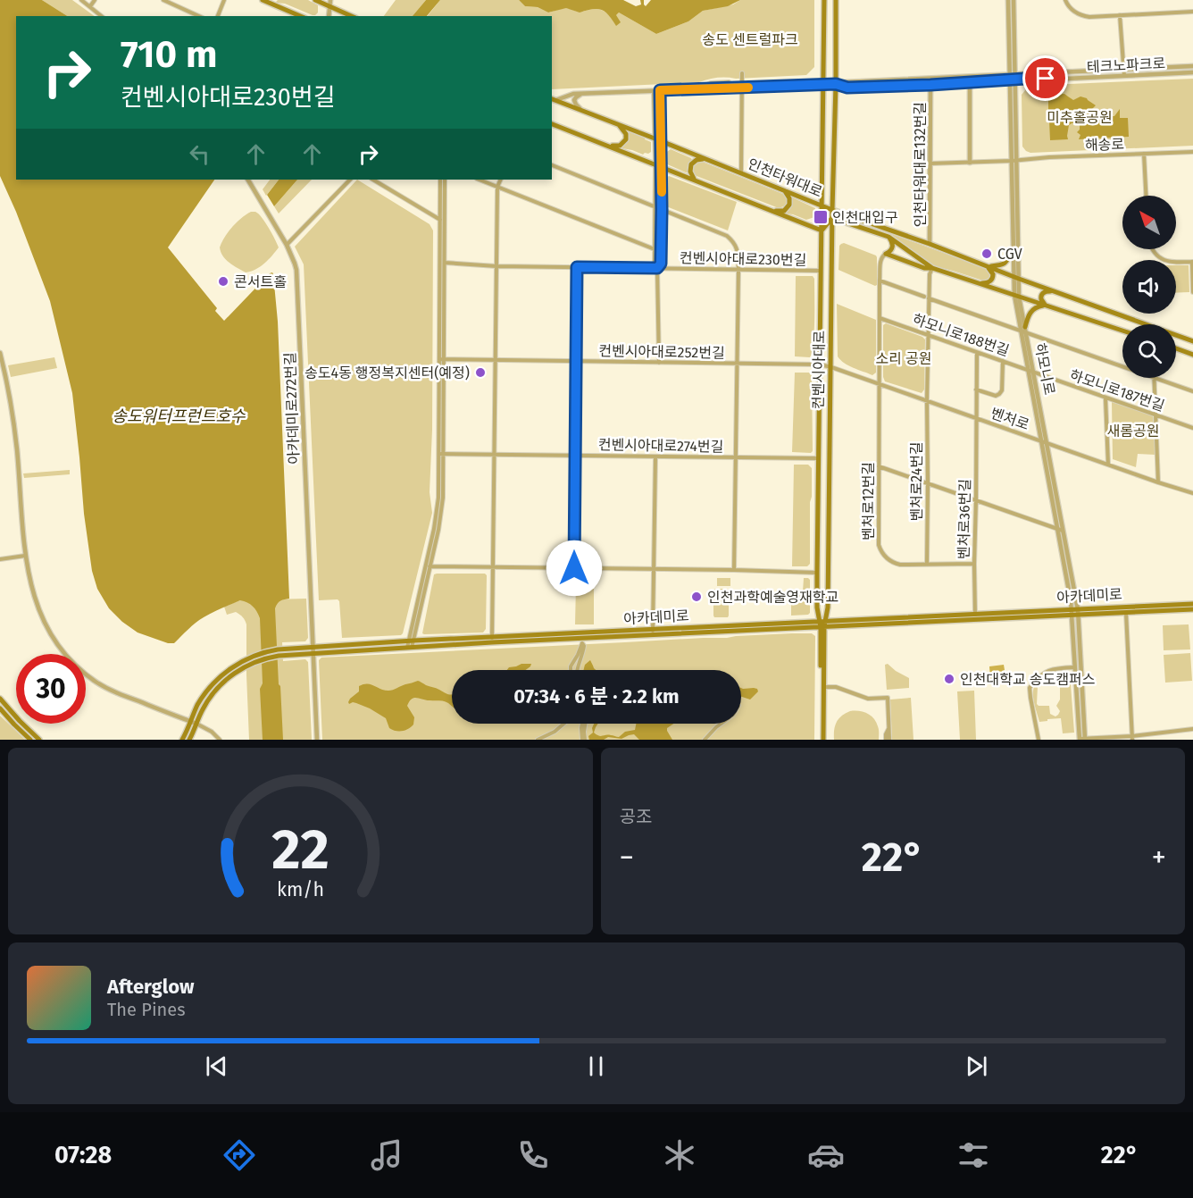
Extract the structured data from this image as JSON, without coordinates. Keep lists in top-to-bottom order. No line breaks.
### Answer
{"streets":{"main road":["인천타워대로","컨벤시아대로","아카데미로"],"street":["테크노파크로","해송로","인천타워대로132번길","컨벤시아대로230번길","하모니로188번길","컨벤시아대로252번길","하모니로","하모니로187번길","아카데미로272번길","벤처로","컨벤시아대로274번길","벤처로24번길","벤처로12번길","벤처로36번길"]},"crossings":[["테크노파크로","인천타워대로132번길"],["테크노파크로","인천타워대로"],["테크노파크로","하모니로"],["테크노파크로","컨벤시아대로"],["해송로","인천타워대로132번길"],["해송로","하모니로"],["인천타워대로132번길","인천타워대로"],["인천타워대로","하모니로"],["인천타워대로","컨벤시아대로"],["컨벤시아대로230번길","컨벤시아대로"],["하모니로188번길","하모니로"],["하모니로188번길","하모니로187번길"],["하모니로188번길","벤처로24번길"],["하모니로188번길","벤처로12번길"],["하모니로188번길","벤처로36번길"],["컨벤시아대로252번길","컨벤시아대로"],["컨벤시아대로252번길","벤처로"],["하모니로","하모니로187번길"],["하모니로","벤처로"],["하모니로","아카데미로"],["컨벤시아대로","벤처로"],["컨벤시아대로","컨벤시아대로274번길"],["컨벤시아대로","아카데미로"],["아카데미로272번길","아카데미로"],["벤처로","벤처로24번길"],["벤처로","벤처로12번길"],["벤처로","벤처로36번길"],["벤처로24번길","벤처로12번길"],["벤처로12번길","벤처로36번길"],["벤처로36번길","아카데미로"]],"water":["송도워터프런트호수"],"parks":["송도 센트럴파크","미추홀공원","소리 공원","새롬공원"],"places":{"transit":["인천대입구"],"other":["CGV","콘서트홀","송도4동 행정복지센터(예정)","인천과학예술영재학교","인천대학교 송도캠퍼스"]},"north":"top left","page":{"turn":["710 m","컨벤시아대로230번길"],"limit":"30","trip":"07:34 · 6 분 · 2.2 km","tile":"공조","heat":["−","22°","+"],"song":["Afterglow","The Pines"],"tabs":["07:28","22°"],"gauge":["22","km/h"]}}
